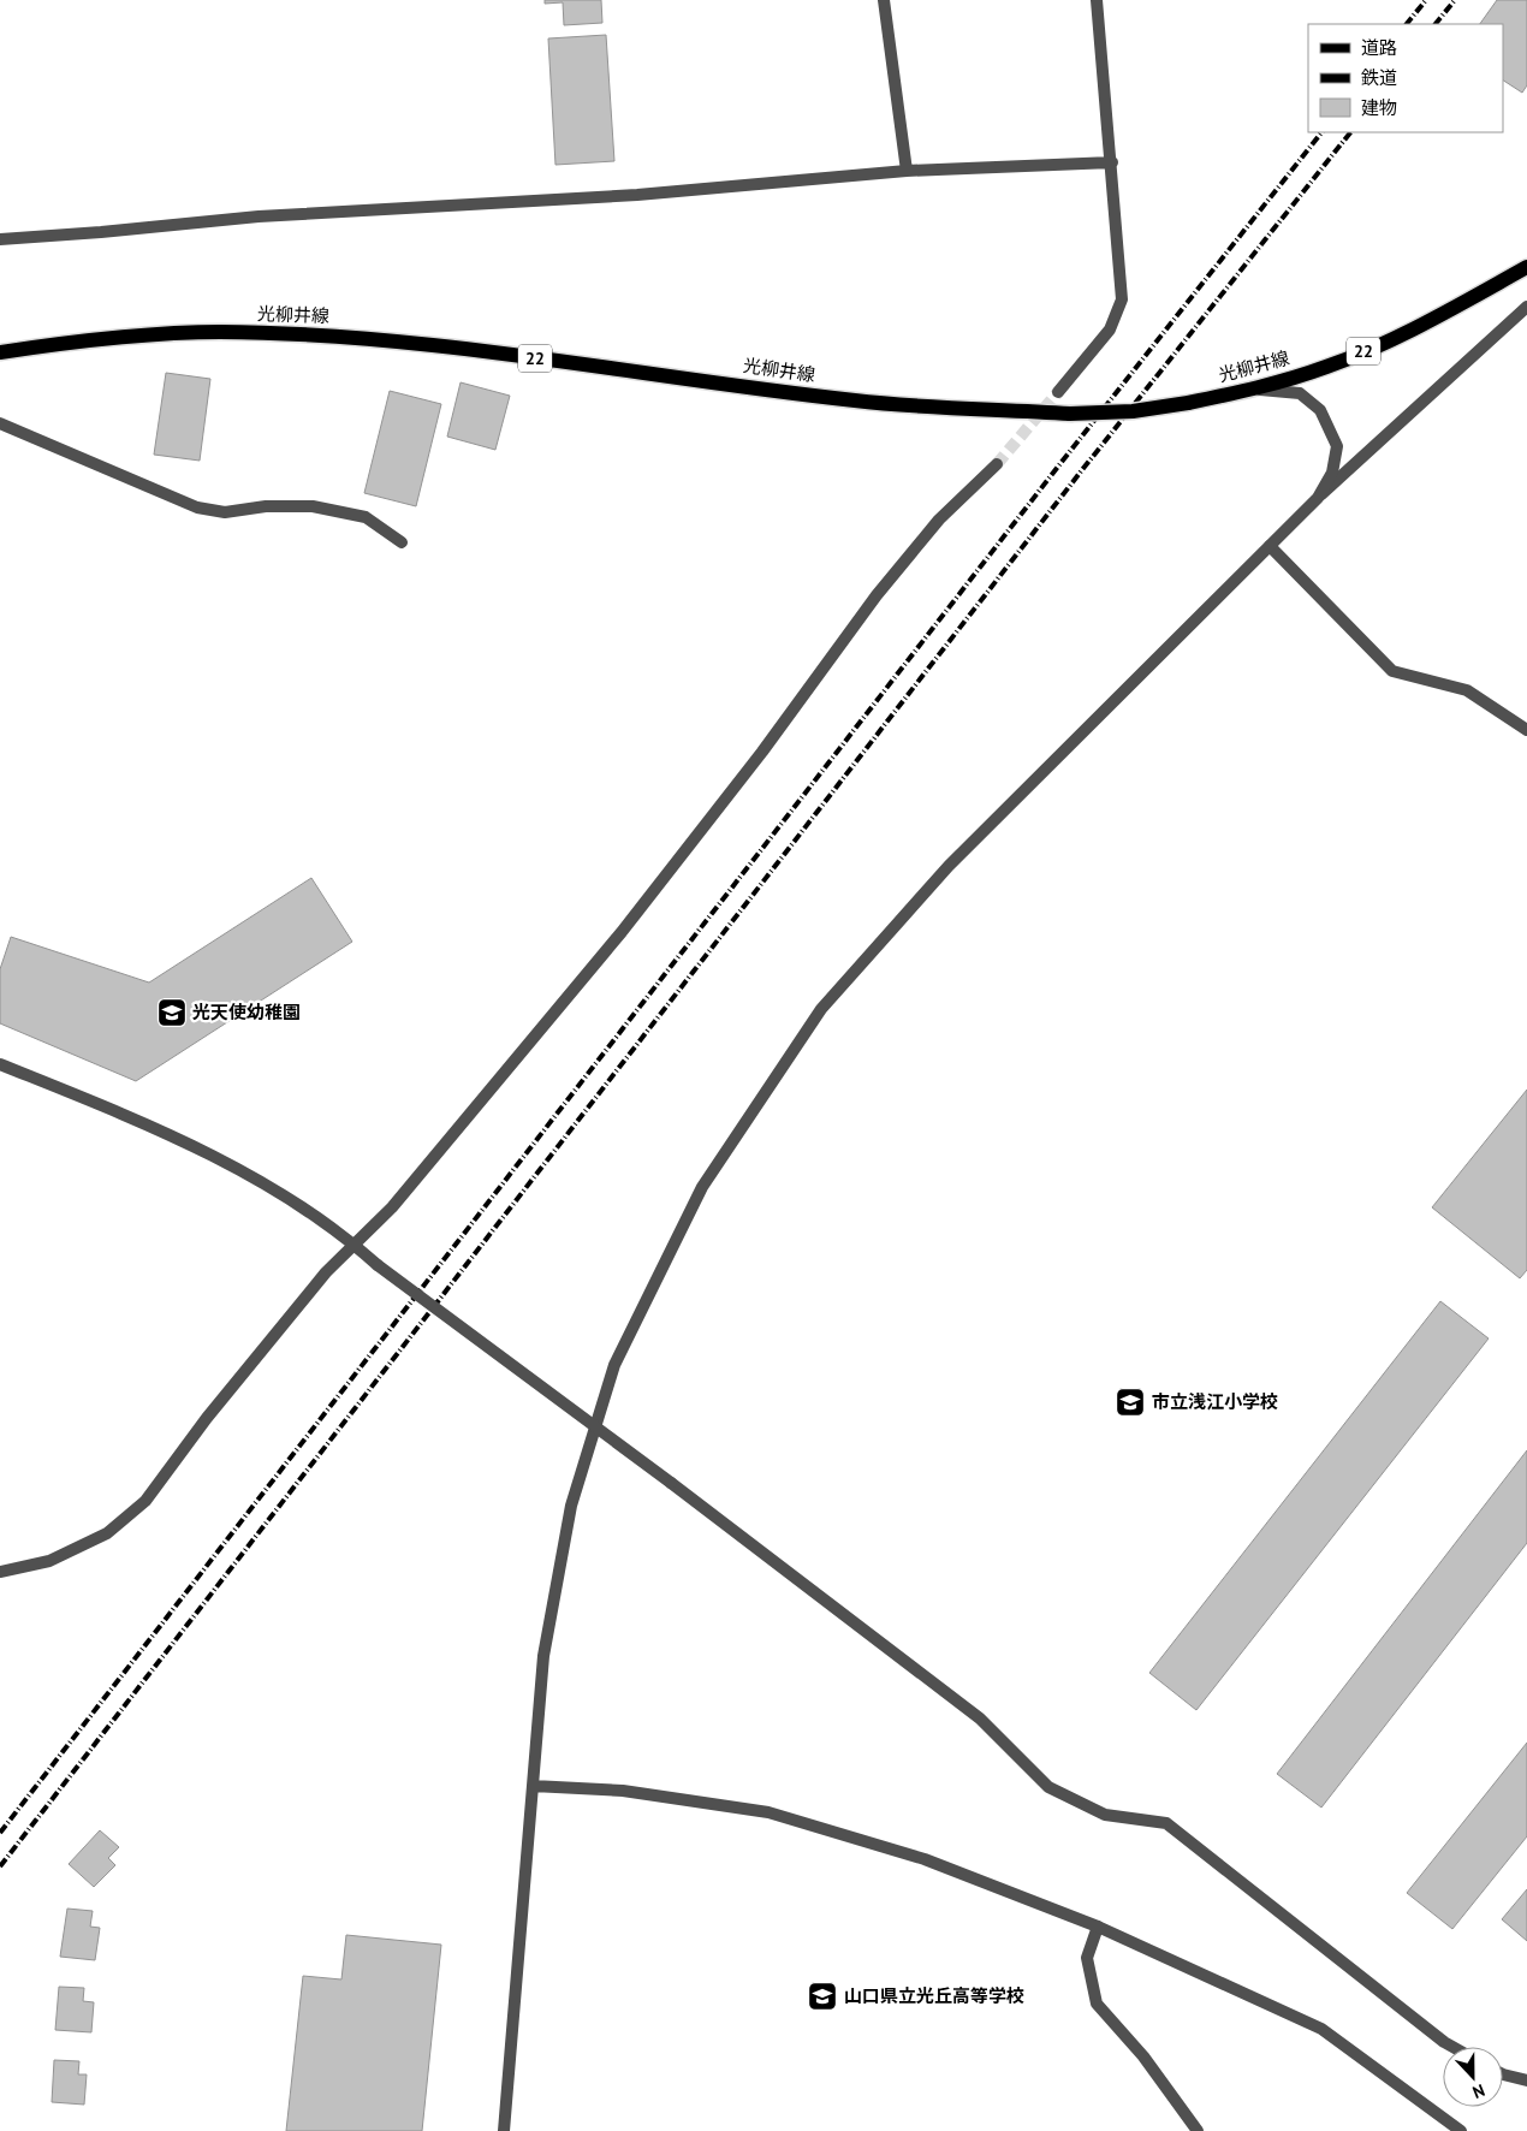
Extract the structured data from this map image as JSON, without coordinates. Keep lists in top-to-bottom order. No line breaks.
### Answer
{"streets":{"main road":["光柳井線","22"]},"places":{"school or university":["光天使幼稚園","市立浅江小学校","山口県立光丘高等学校"]},"legend":["道路","鉄道","建物"],"north":"bottom"}
